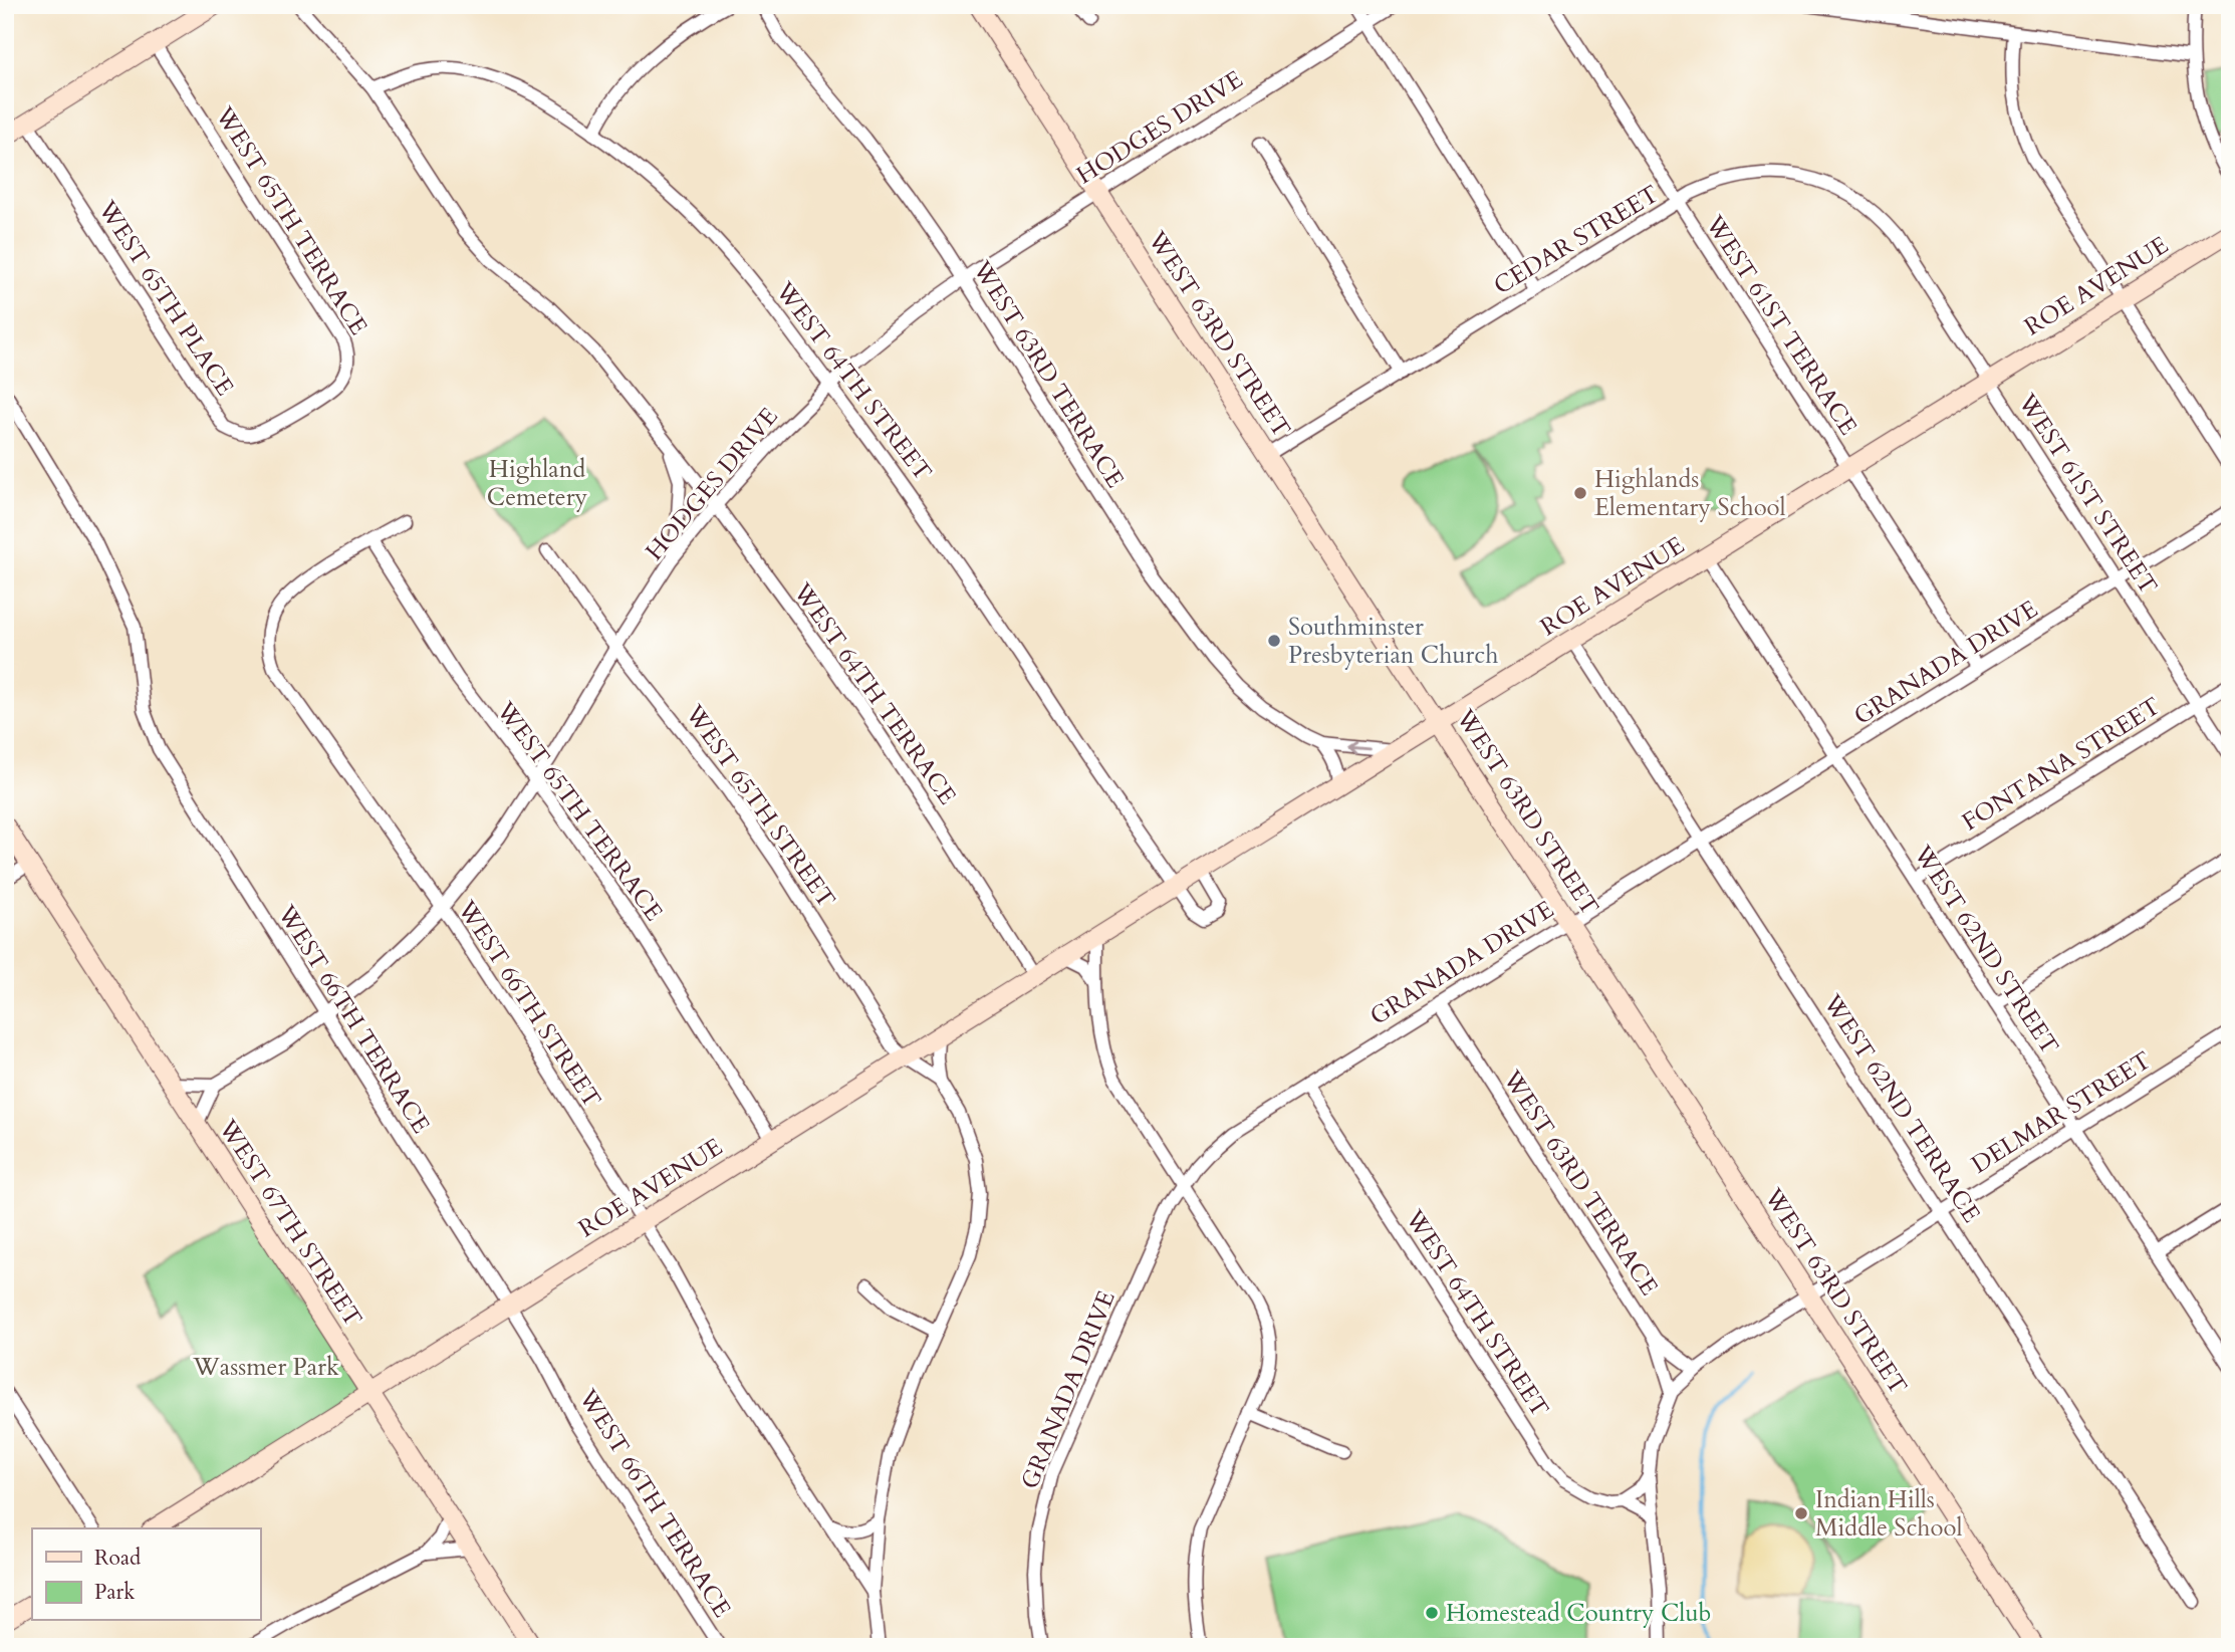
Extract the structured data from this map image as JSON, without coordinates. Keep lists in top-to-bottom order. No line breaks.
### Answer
{"streets":{"main road":["ROE AVENUE","WEST 63RD STREET","WEST 67TH STREET"],"street":["HODGES DRIVE","WEST 65TH TERRACE","CEDAR STREET","WEST 65TH PLACE","WEST 61ST TERRACE","WEST 63RD TERRACE","WEST 64TH STREET","WEST 61ST STREET","GRANADA DRIVE","WEST 64TH TERRACE","FONTANA STREET","WEST 65TH STREET","WEST 62ND STREET","WEST 66TH STREET","WEST 66TH TERRACE","WEST 62ND TERRACE","DELMAR STREET"]},"crossings":[["HODGES DRIVE","WEST 65TH TERRACE"],["HODGES DRIVE","WEST 63RD STREET"],["HODGES DRIVE","WEST 63RD TERRACE"],["HODGES DRIVE","WEST 64TH STREET"],["HODGES DRIVE","WEST 64TH TERRACE"],["HODGES DRIVE","WEST 65TH STREET"],["HODGES DRIVE","WEST 66TH STREET"],["HODGES DRIVE","WEST 66TH TERRACE"],["WEST 65TH TERRACE","ROE AVENUE"],["WEST 65TH TERRACE","WEST 65TH PLACE"],["WEST 65TH TERRACE","WEST 66TH STREET"],["CEDAR STREET","WEST 61ST TERRACE"],["CEDAR STREET","WEST 63RD STREET"],["CEDAR STREET","WEST 61ST STREET"],["ROE AVENUE","WEST 61ST TERRACE"],["ROE AVENUE","WEST 63RD STREET"],["ROE AVENUE","WEST 63RD TERRACE"],["ROE AVENUE","WEST 64TH STREET"],["ROE AVENUE","WEST 61ST STREET"],["ROE AVENUE","WEST 64TH TERRACE"],["ROE AVENUE","WEST 65TH STREET"],["ROE AVENUE","WEST 62ND STREET"],["ROE AVENUE","WEST 66TH STREET"],["ROE AVENUE","WEST 66TH TERRACE"],["ROE AVENUE","WEST 62ND TERRACE"],["ROE AVENUE","WEST 67TH STREET"],["WEST 61ST TERRACE","GRANADA DRIVE"],["WEST 63RD STREET","GRANADA DRIVE"],["WEST 63RD STREET","DELMAR STREET"],["WEST 63RD TERRACE","GRANADA DRIVE"],["WEST 63RD TERRACE","DELMAR STREET"],["WEST 64TH STREET","GRANADA DRIVE"],["WEST 64TH STREET","WEST 64TH TERRACE"],["WEST 61ST STREET","GRANADA DRIVE"],["WEST 61ST STREET","FONTANA STREET"],["GRANADA DRIVE","WEST 62ND STREET"],["GRANADA DRIVE","WEST 62ND TERRACE"],["FONTANA STREET","WEST 62ND STREET"],["WEST 65TH STREET","WEST 66TH STREET"],["WEST 62ND STREET","DELMAR STREET"],["WEST 62ND TERRACE","DELMAR STREET"]],"parks":["Highland Cemetery","Wassmer Park"],"places":["Highlands Elementary School","Southminster Presbyterian Church","Indian Hills Middle School","Homestead Country Club"],"legend":["Road","Park"]}
